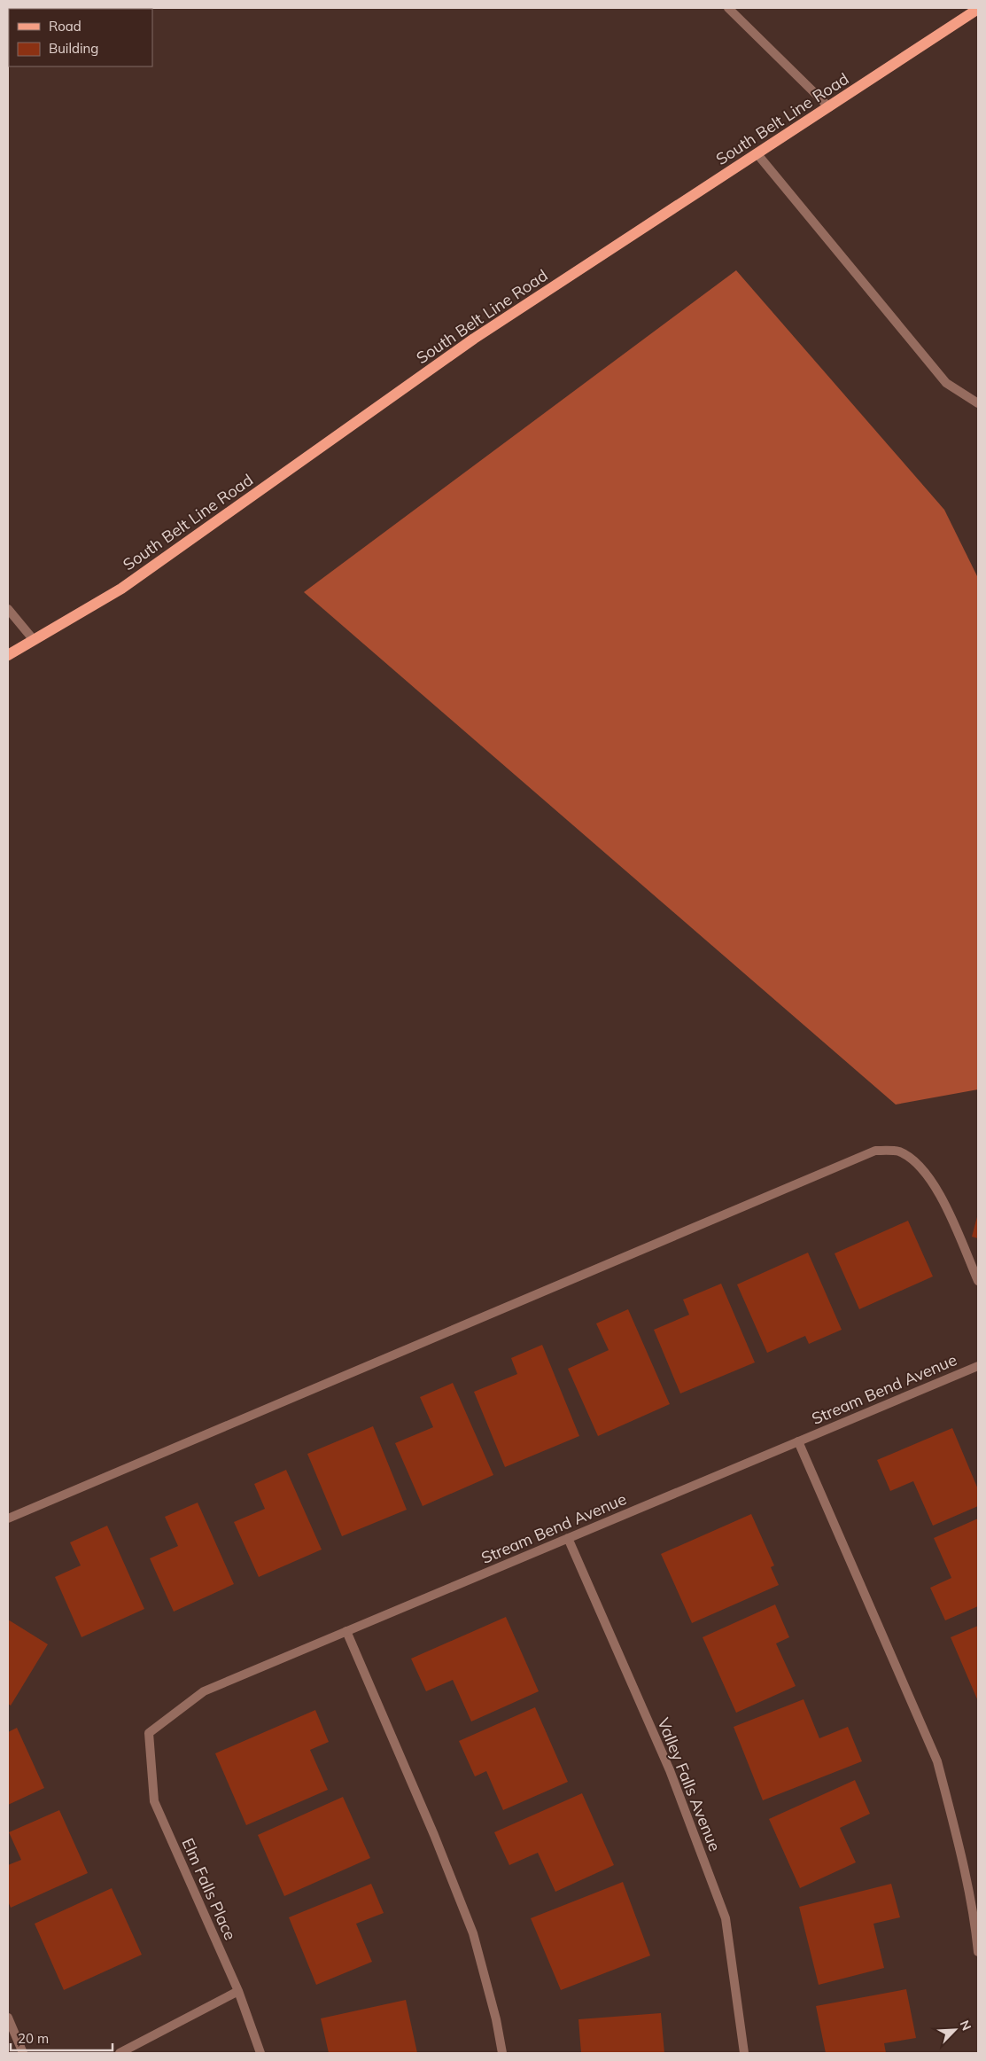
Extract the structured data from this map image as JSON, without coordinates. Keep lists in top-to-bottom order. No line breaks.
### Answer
{"streets":{"main road":["South Belt Line Road"],"street":["Stream Bend Avenue","Valley Falls Avenue","Elm Falls Place"]},"crossings":[["Stream Bend Avenue","Valley Falls Avenue"],["Stream Bend Avenue","Elm Falls Place"]],"legend":["Road","Building"],"scale_bar":"20 m","north":"top right"}
